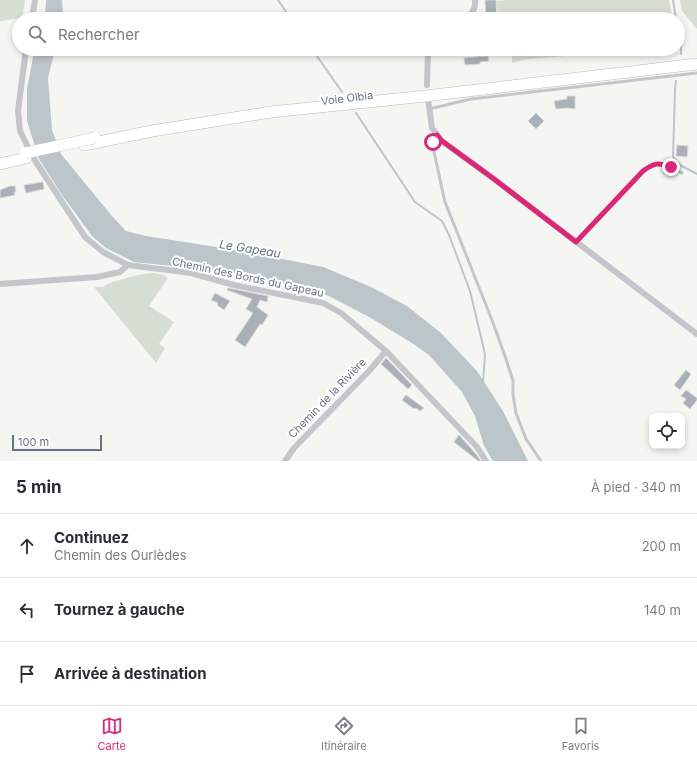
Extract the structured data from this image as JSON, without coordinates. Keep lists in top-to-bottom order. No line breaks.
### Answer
{"streets":{"highway":["Voie Olbia"],"street":["Chemin des Bords du Gapeau","Chemin de la Rivière"]},"crossings":[["Chemin des Bords du Gapeau","Chemin de la Rivière"]],"water":["Le Gapeau"],"scale_bar":"100 m","page":{"search":"Rechercher","scale":"100 m","heading":["5 min","À pied · 340 m"],"list":[["Continuez","Chemin des Ourlèdes","200 m"],["Tournez à gauche","140 m"],"Arrivée à destination"],"nav":["Carte","Itinéraire","Favoris"]}}
